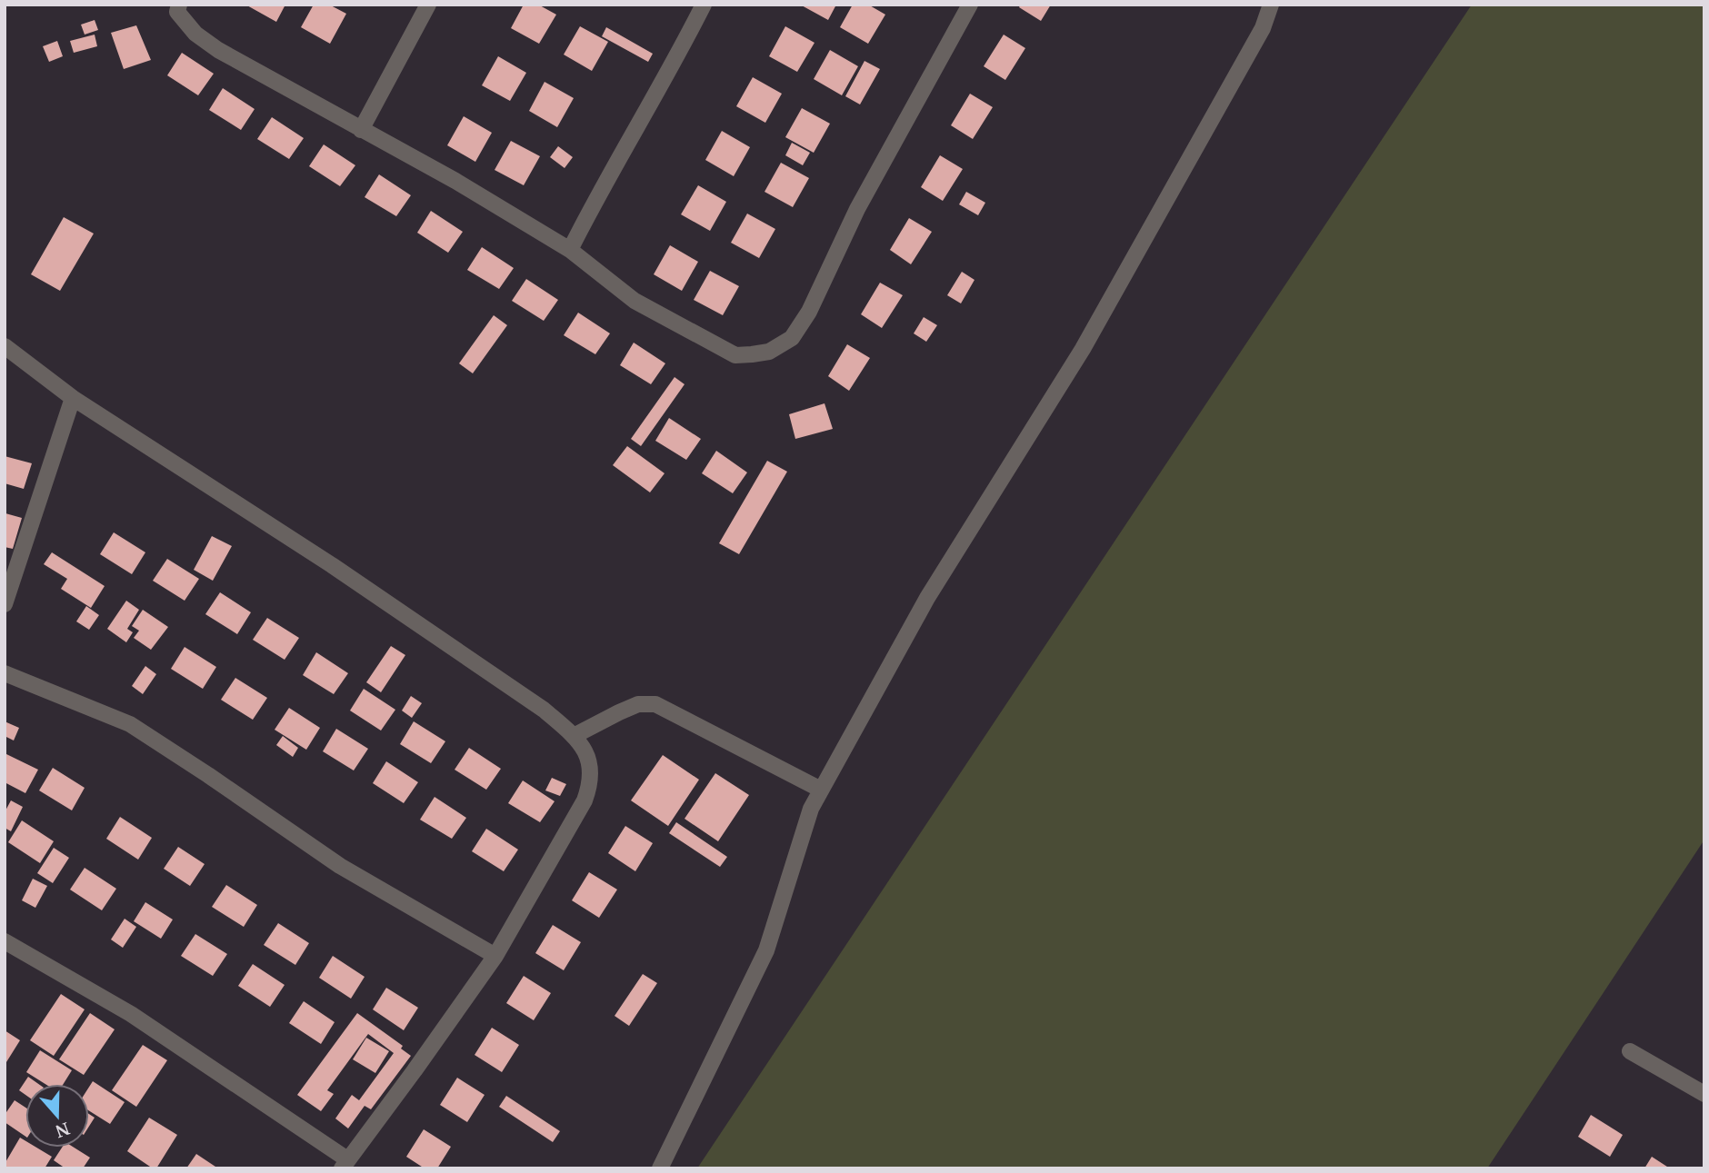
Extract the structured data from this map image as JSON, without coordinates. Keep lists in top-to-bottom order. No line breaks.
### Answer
{"north":"bottom"}
